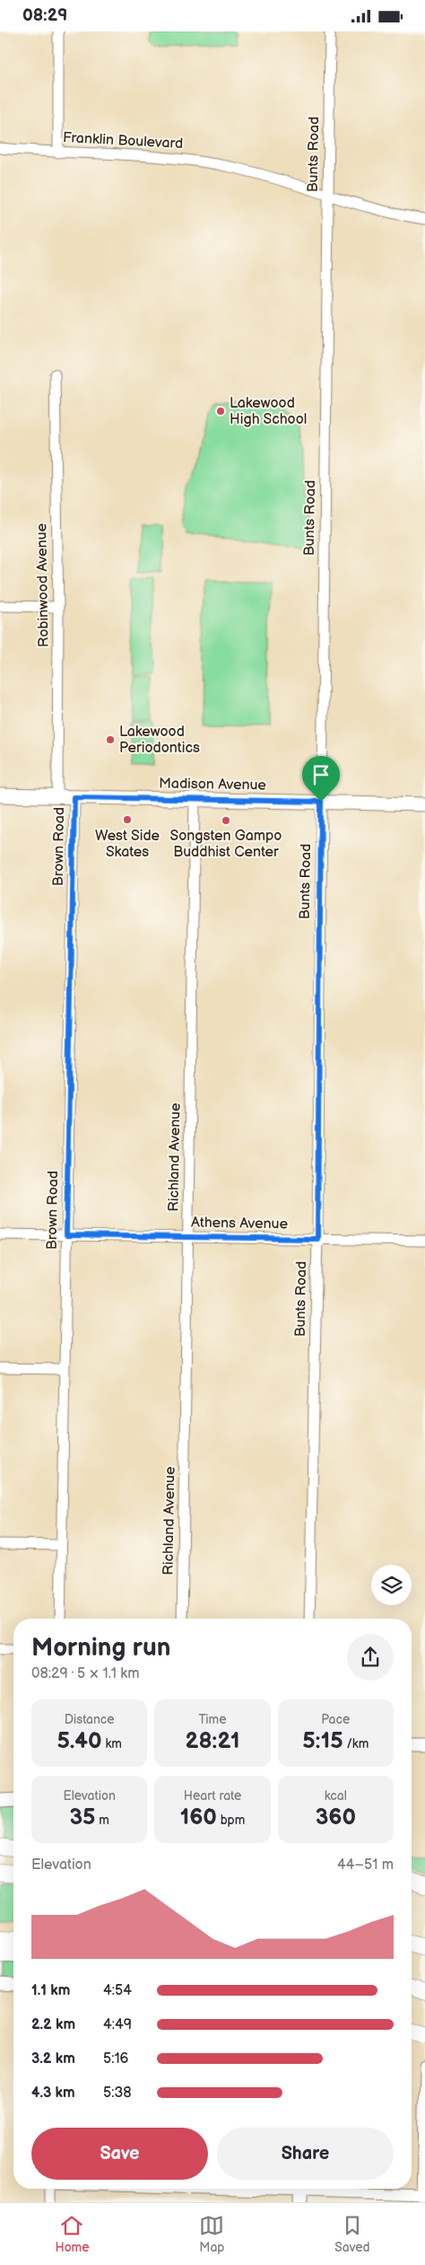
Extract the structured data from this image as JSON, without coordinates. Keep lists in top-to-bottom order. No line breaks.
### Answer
{"streets":{"main road":["Madison Avenue"],"street":["Franklin Boulevard","Bunts Road","Robinwood Avenue","Brown Road","Richland Avenue","Athens Avenue"]},"crossings":[["Franklin Boulevard","Bunts Road"],["Bunts Road","Madison Avenue"],["Bunts Road","Athens Avenue"],["Robinwood Avenue","Madison Avenue"],["Madison Avenue","Brown Road"],["Madison Avenue","Richland Avenue"],["Brown Road","Athens Avenue"],["Richland Avenue","Athens Avenue"]],"places":["Lakewood High School","Lakewood Periodontics","West Side Skates","Songsten Gampo Buddhist Center"],"page":{"status":"08:29","heading":["Morning run","08:29 · 5 × 1.1 km"],"stats":[["Distance","5.40 km"],["Time","28:21"],["Pace","5:15 /km"],["Elevation","35 m"],["Heart rate","160 bpm"],["kcal","360"]],"chart":["Elevation","44–51 m"],"list":[{"name":"1.1 km","note":"4:54"},{"name":"2.2 km","note":"4:49"},{"name":"3.2 km","note":"5:16"},{"name":"4.3 km","note":"5:38"}],"buttons":["Save","Share"],"tabs":["Home","Map","Saved"]}}
